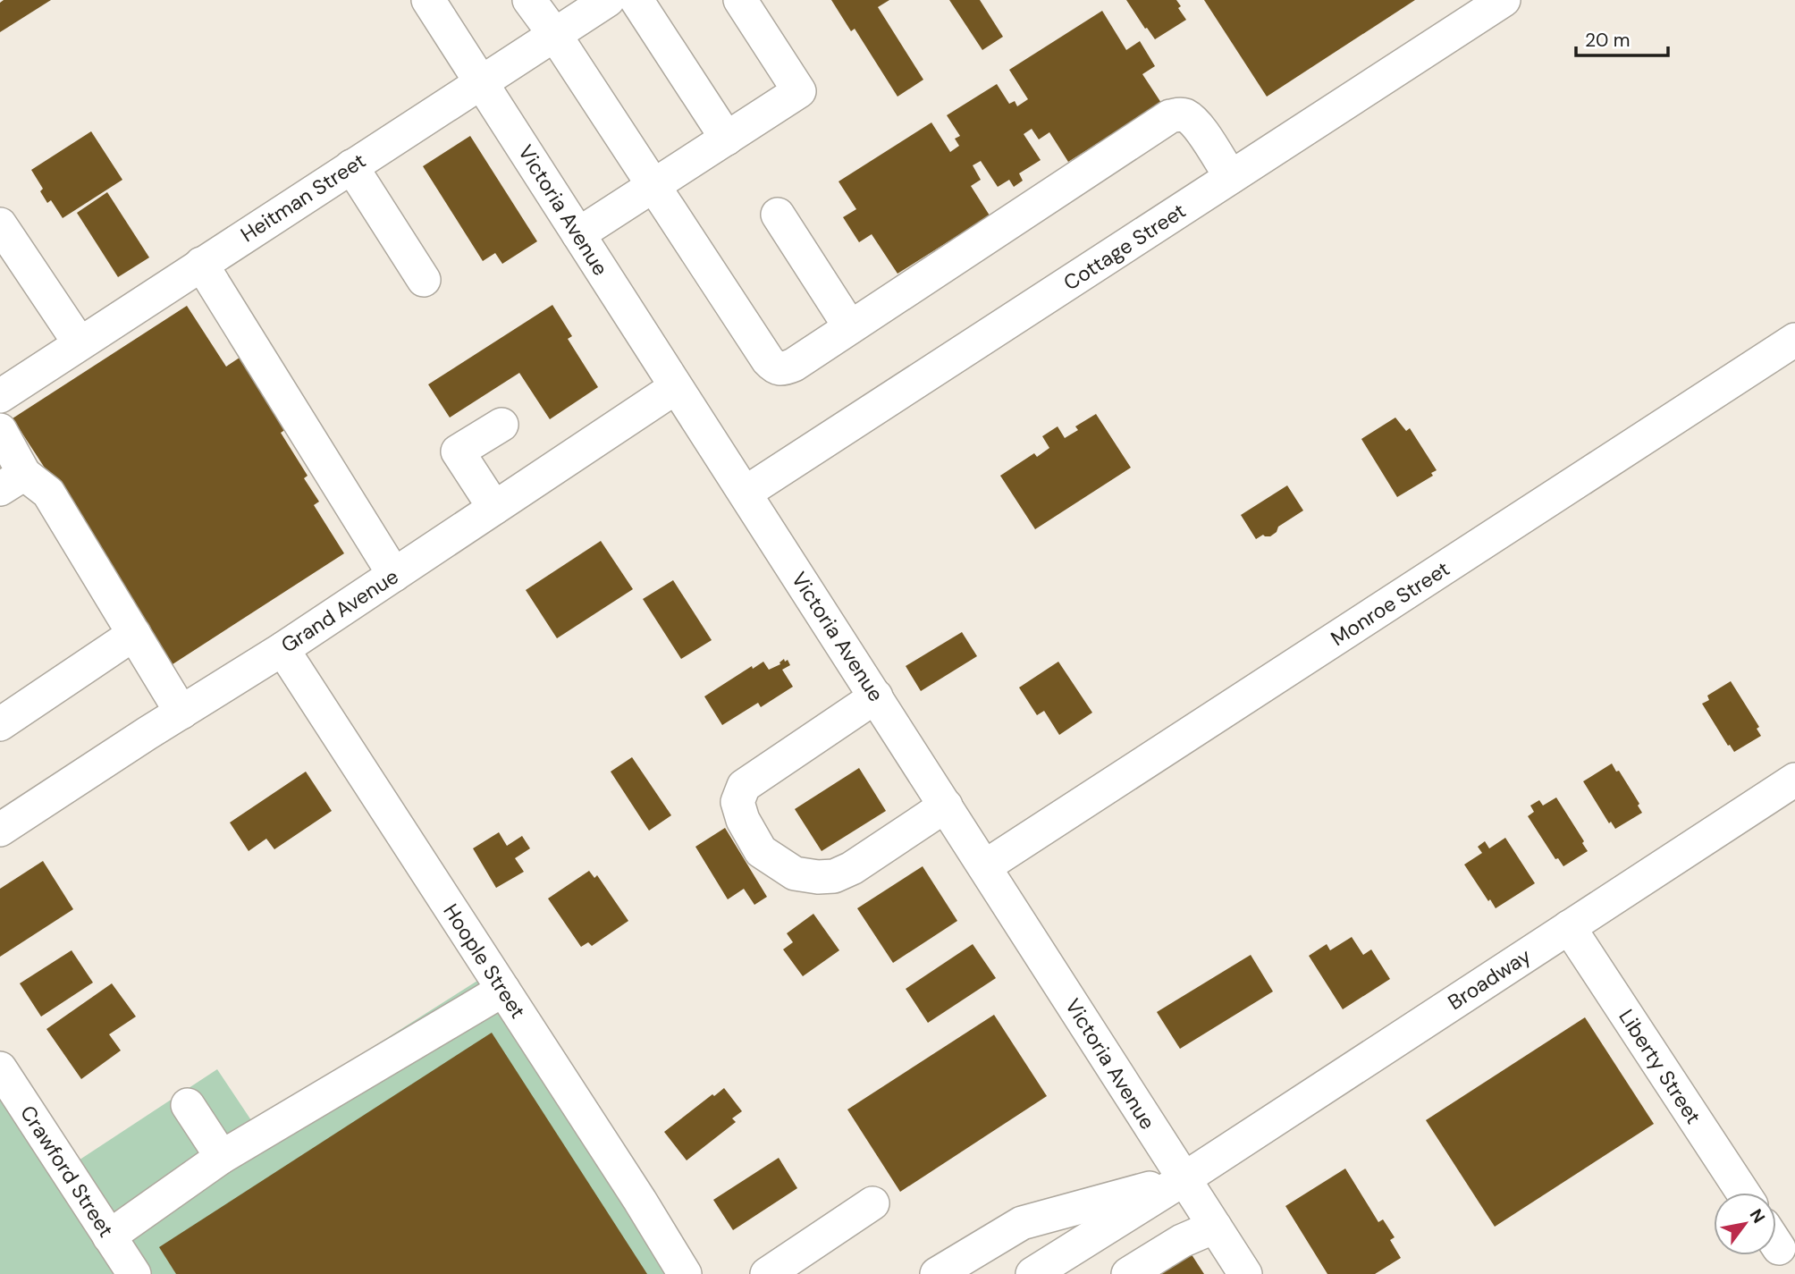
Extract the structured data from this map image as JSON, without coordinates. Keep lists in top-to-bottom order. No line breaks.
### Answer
{"streets":{"street":["Heitman Street","Victoria Avenue","Cottage Street","Monroe Street","Grand Avenue","Hoople Street","Broadway","Liberty Street","Crawford Street"]},"crossings":[["Heitman Street","Victoria Avenue"],["Victoria Avenue","Cottage Street"],["Victoria Avenue","Monroe Street"],["Victoria Avenue","Grand Avenue"],["Victoria Avenue","Broadway"],["Grand Avenue","Hoople Street"],["Broadway","Liberty Street"]],"scale_bar":"20 m","north":"top right"}
